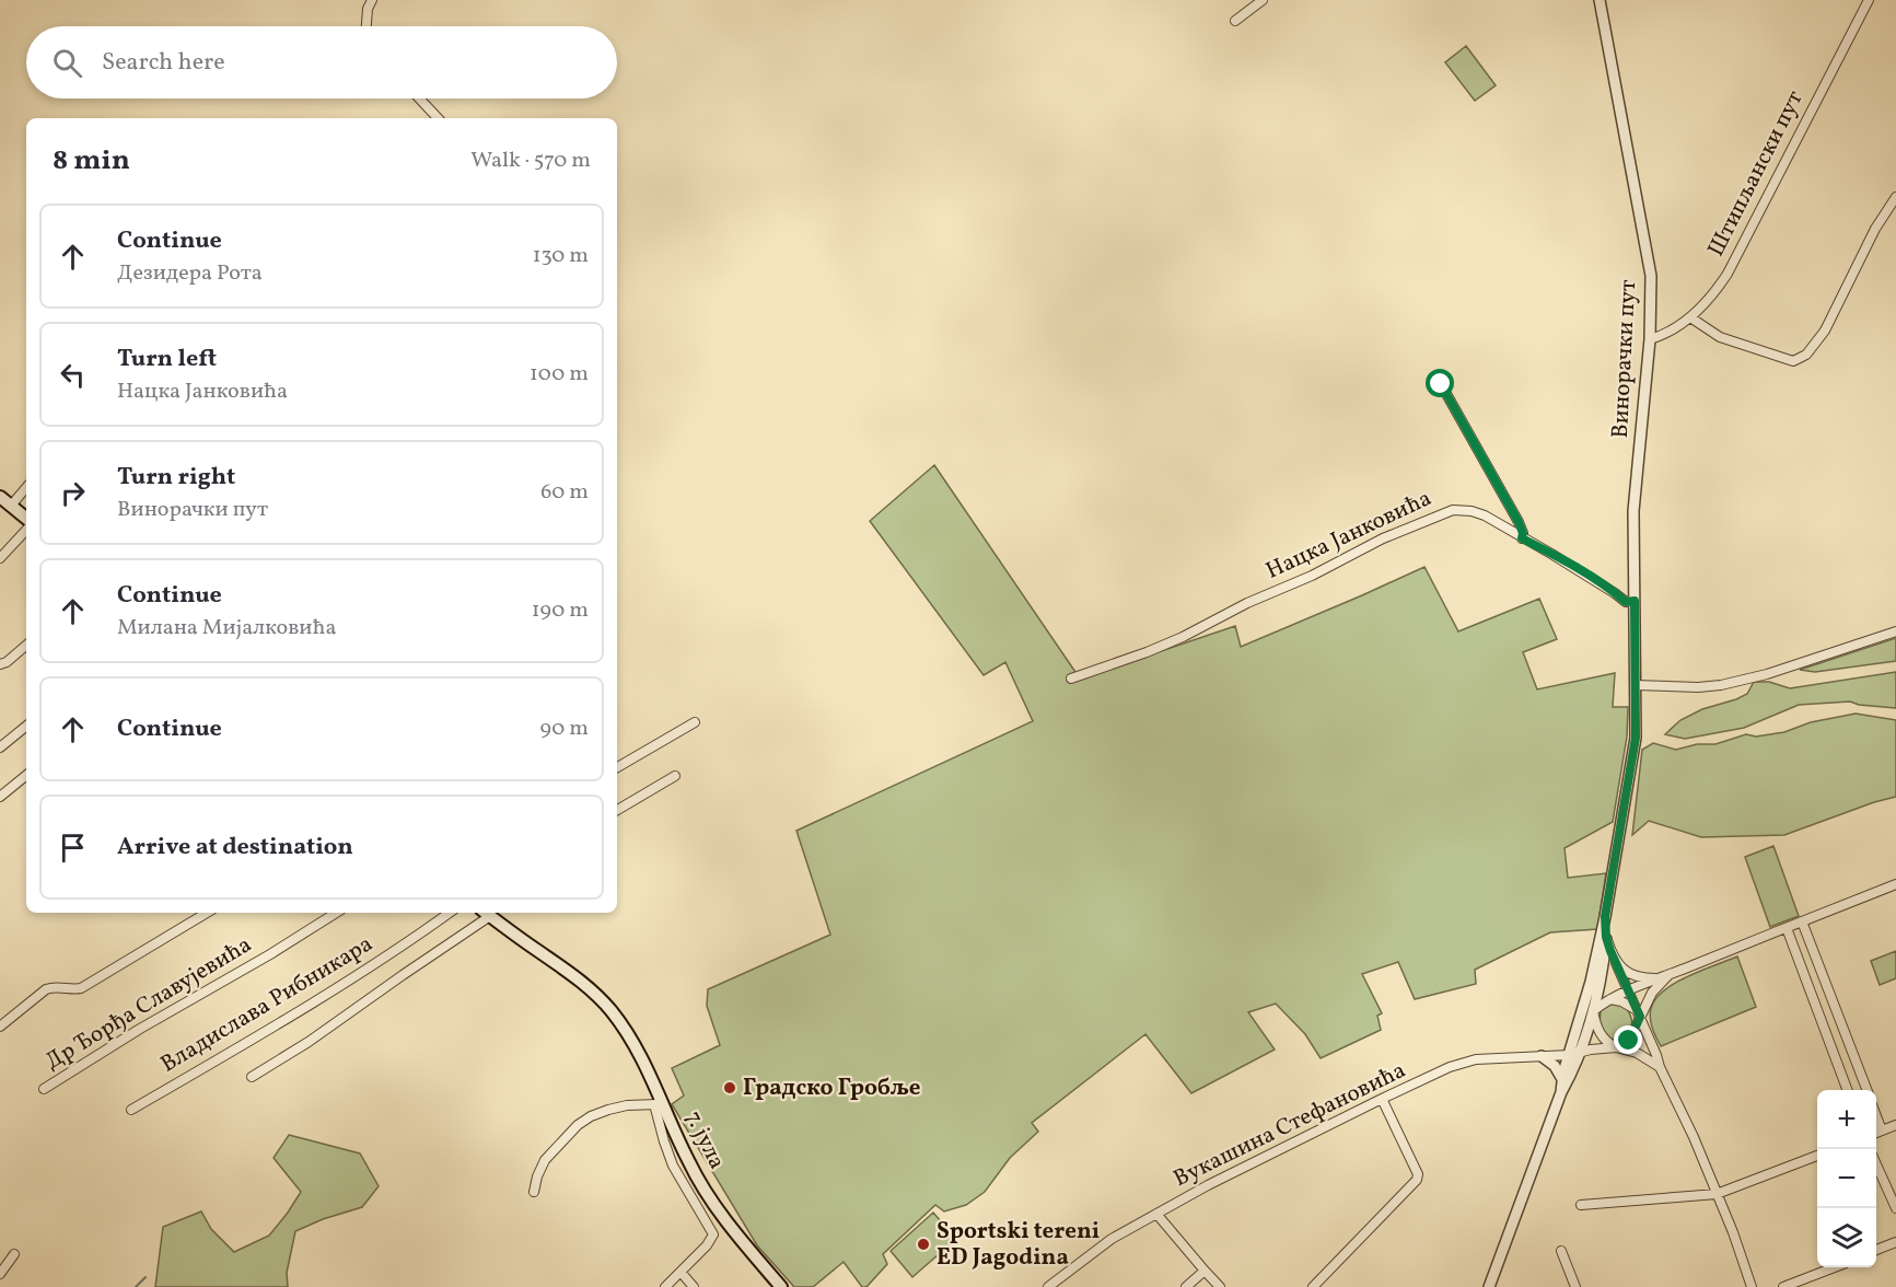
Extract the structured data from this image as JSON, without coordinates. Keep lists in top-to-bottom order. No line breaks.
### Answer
{"streets":{"main road":["7. јула"],"street":["Штипљански пут","Винорачки пут","Нацка Јанковића","Др Ђорђа Славујевића","Владислава Рибникара","Вукашина Стефановића"]},"crossings":[["Штипљански пут","Винорачки пут"],["Винорачки пут","Нацка Јанковића"]],"places":["Градско Гробље","Sportski tereni ED Jagodina"],"page":{"search":"Search here","heading":["8 min","Walk · 570 m"],"list":[["Continue","Дезидера Рота","130 m"],["Turn left","Нацка Јанковића","100 m"],["Turn right","Винорачки пут","60 m"],["Continue","Милана Мијалковића","190 m"],["Continue","90 m"],"Arrive at destination"],"map_buttons":["+","−"]}}
